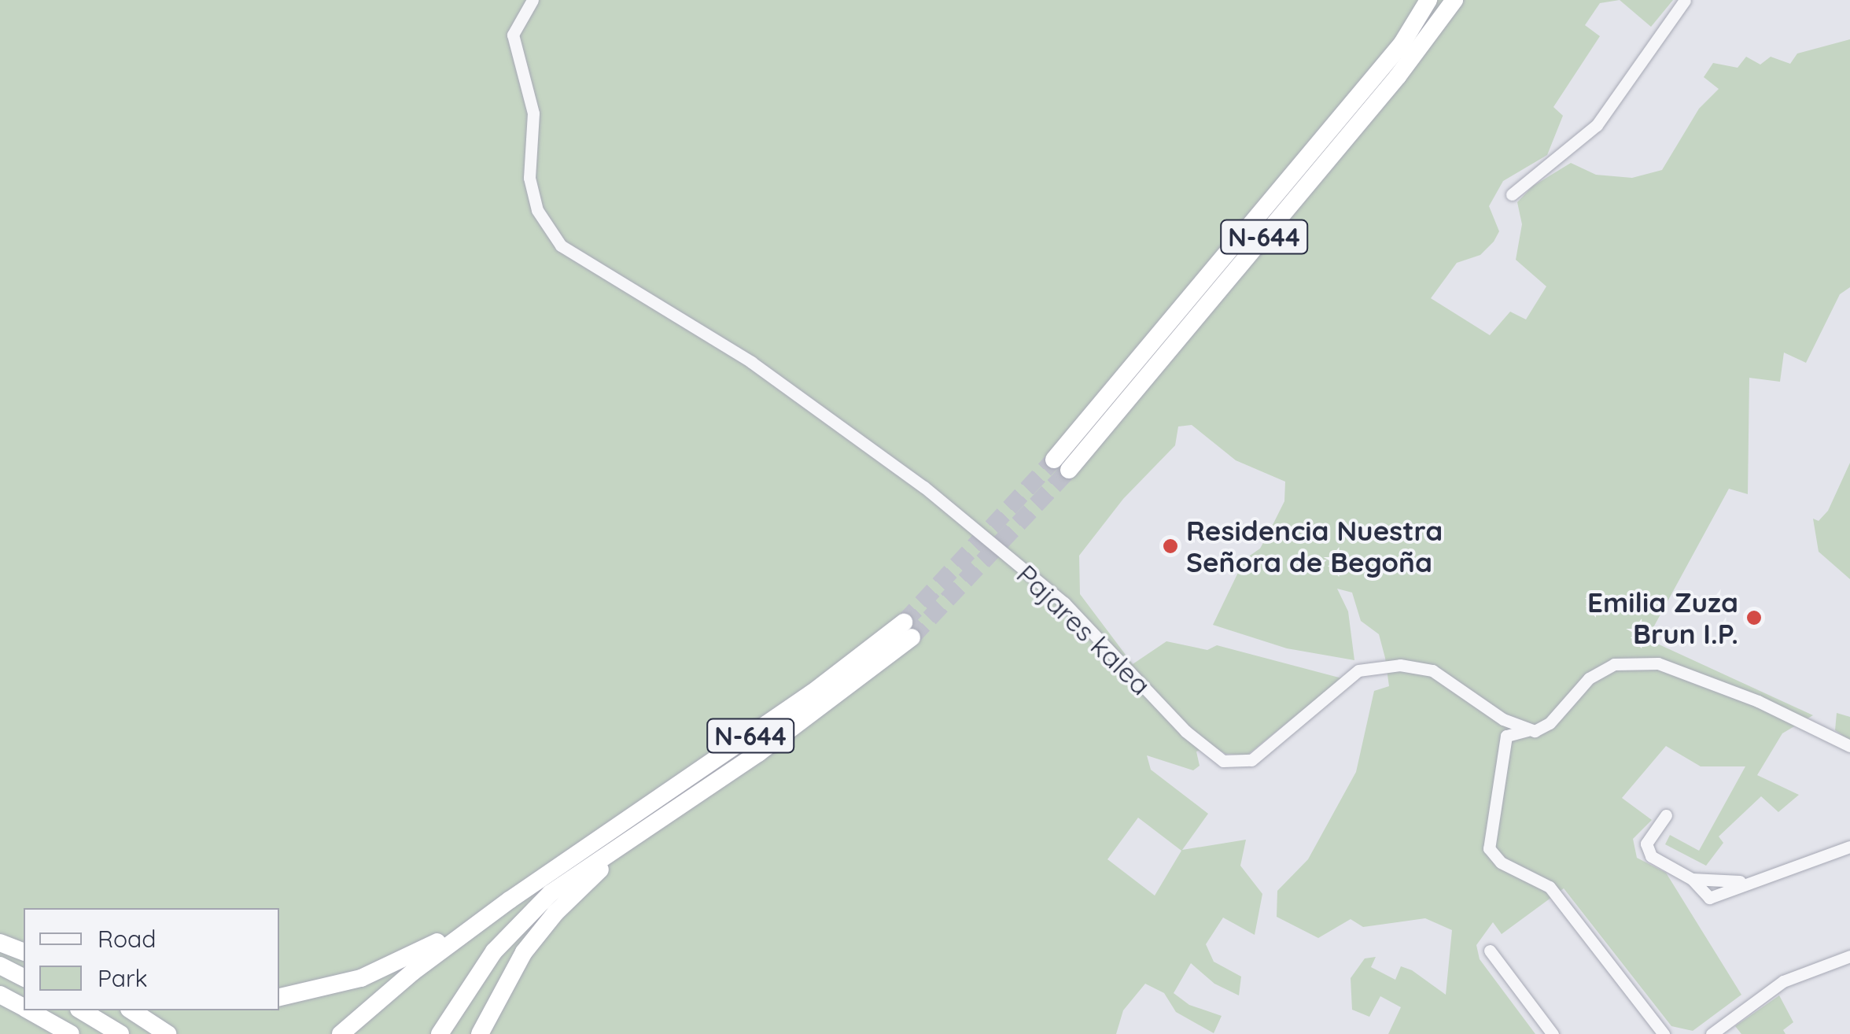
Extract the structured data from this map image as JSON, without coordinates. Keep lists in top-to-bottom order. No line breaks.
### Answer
{"streets":{"highway":["N-644"],"street":["Pajares kalea"]},"places":["Residencia Nuestra Señora de Begoña","Emilia Zuza Brun I.P."],"legend":["Road","Park"]}
